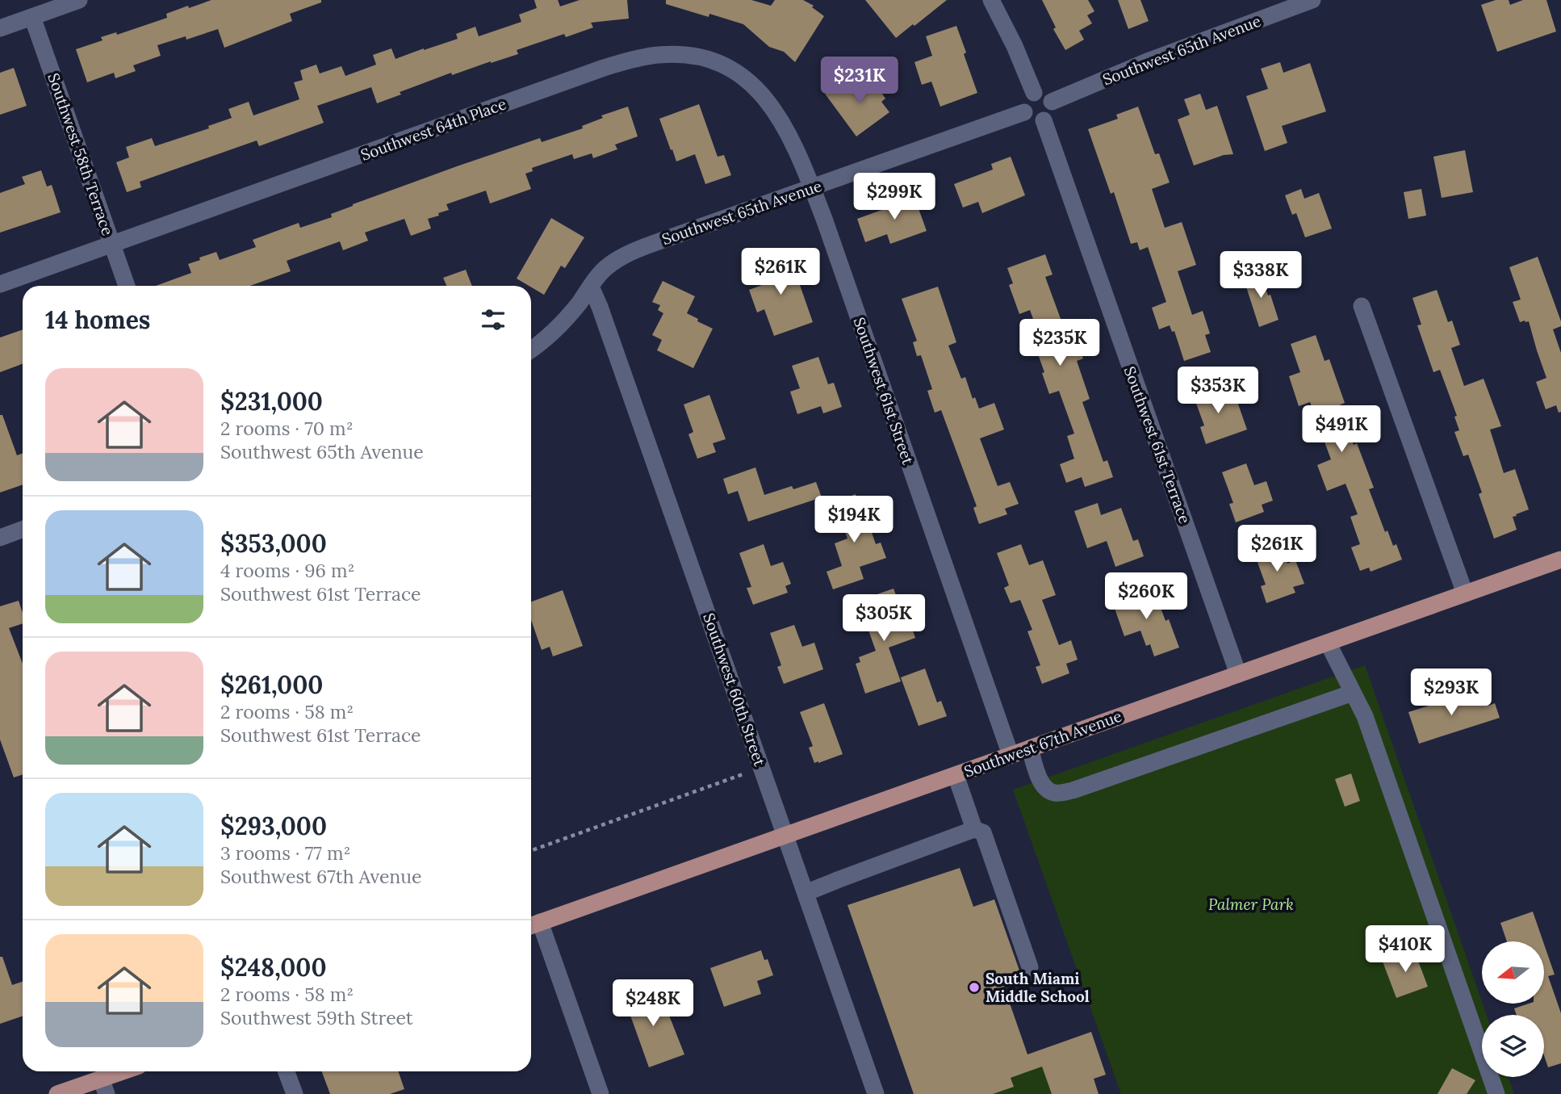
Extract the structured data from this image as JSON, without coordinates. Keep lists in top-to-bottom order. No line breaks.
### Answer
{"streets":{"main road":["Southwest 67th Avenue"],"street":["Southwest 65th Avenue","Southwest 64th Place","Southwest 58th Terrace","Southwest 61st Street","Southwest 61st Terrace","Southwest 60th Street"]},"crossings":[["Southwest 65th Avenue","Southwest 64th Place"],["Southwest 65th Avenue","Southwest 61st Street"],["Southwest 65th Avenue","Southwest 61st Terrace"],["Southwest 65th Avenue","Southwest 60th Street"],["Southwest 64th Place","Southwest 58th Terrace"],["Southwest 64th Place","Southwest 61st Street"],["Southwest 61st Street","Southwest 67th Avenue"],["Southwest 61st Terrace","Southwest 67th Avenue"],["Southwest 60th Street","Southwest 67th Avenue"]],"parks":["Palmer Park"],"places":["South Miami Middle School"],"north":"left","page":{"price":["$231K","$299K","$261K","$338K","$235K","$353K","$491K","$194K","$261K","$260K","$305K","$293K","$410K","$248K"],"heading":"14 homes","list":[{"name":"$231,000","note":"2 rooms · 70 m² · Southwest 65th Avenue"},{"name":"$353,000","note":"4 rooms · 96 m² · Southwest 61st Terrace"},{"name":"$261,000","note":"2 rooms · 58 m² · Southwest 61st Terrace"},{"name":"$293,000","note":"3 rooms · 77 m² · Southwest 67th Avenue"},{"name":"$248,000","note":"2 rooms · 58 m² · Southwest 59th Street"}]}}
